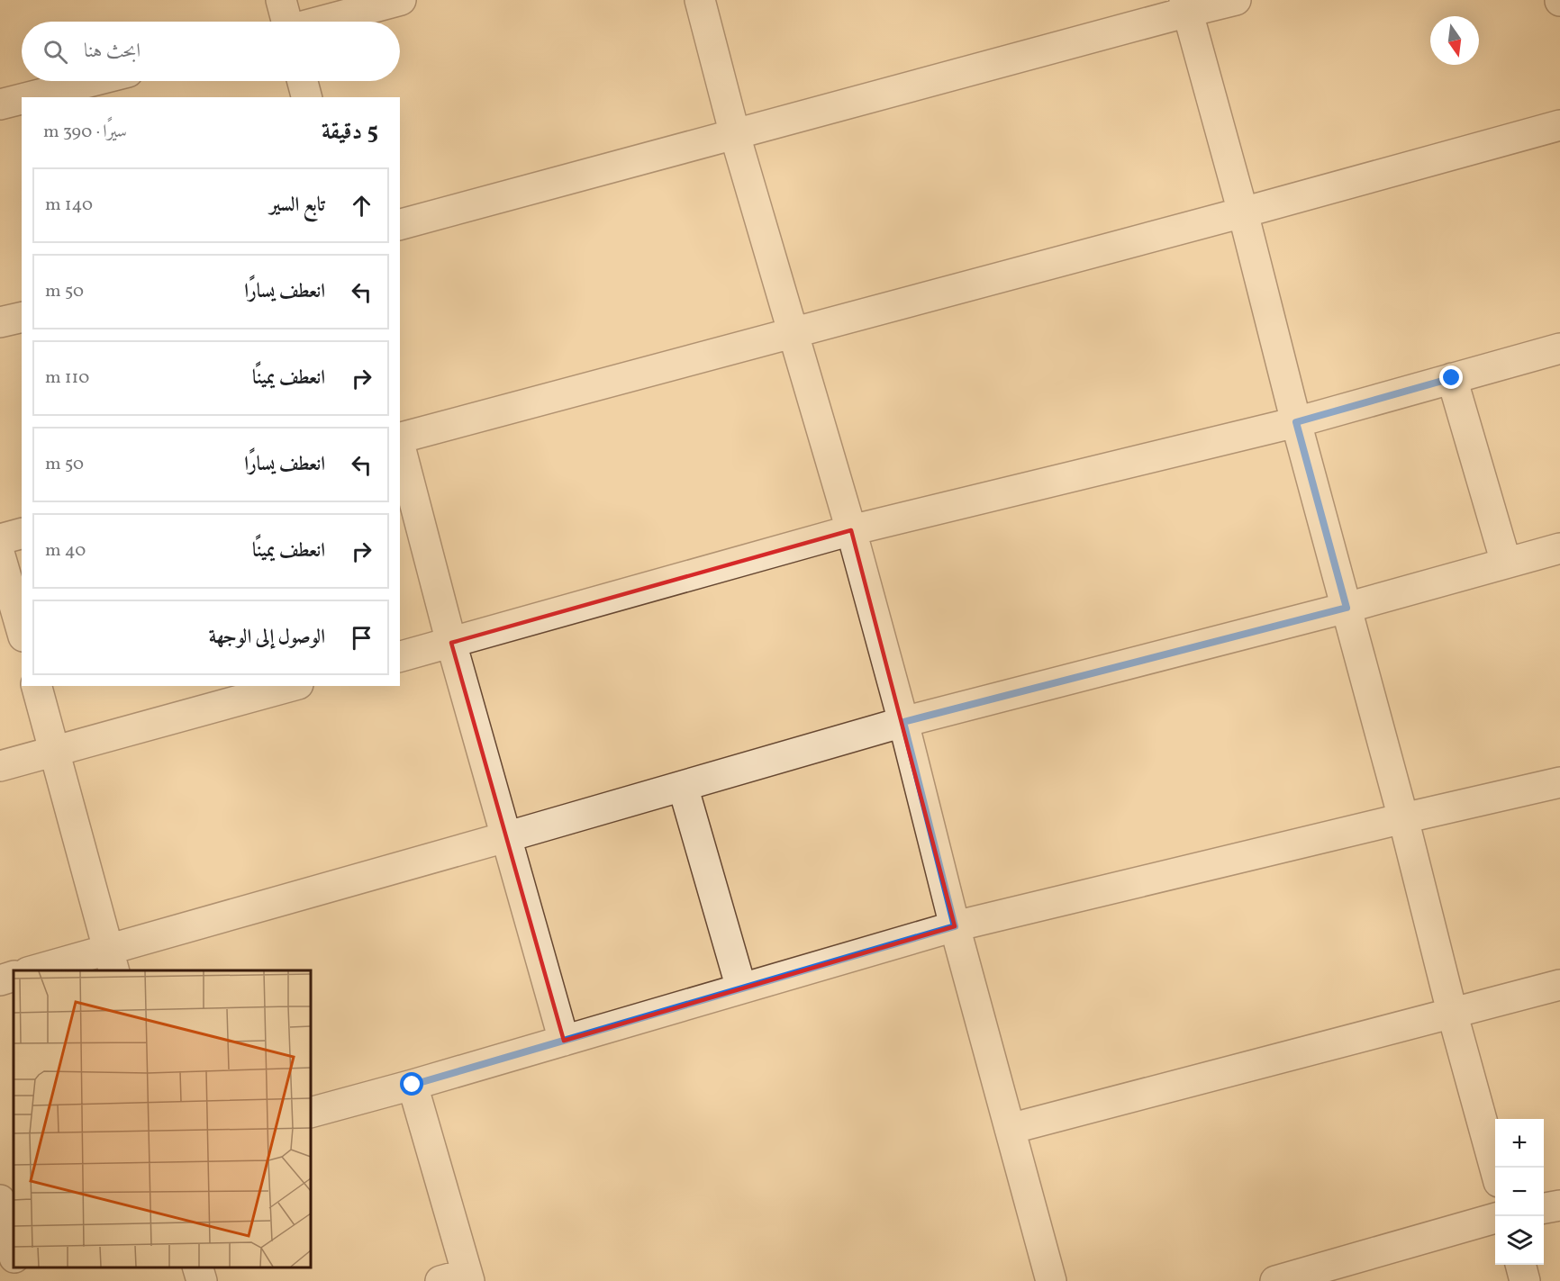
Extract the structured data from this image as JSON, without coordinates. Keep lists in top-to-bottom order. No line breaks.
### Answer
{"north":"bottom","page":{"search":"ابحث هنا","heading":["5 دقيقة","سيرًا · 390 m"],"list":[["تابع السير","140 m"],["انعطف يسارًا","50 m"],["انعطف يمينًا","110 m"],["انعطف يسارًا","50 m"],["انعطف يمينًا","40 m"],"الوصول إلى الوجهة"],"map_buttons":["+","−"]}}
